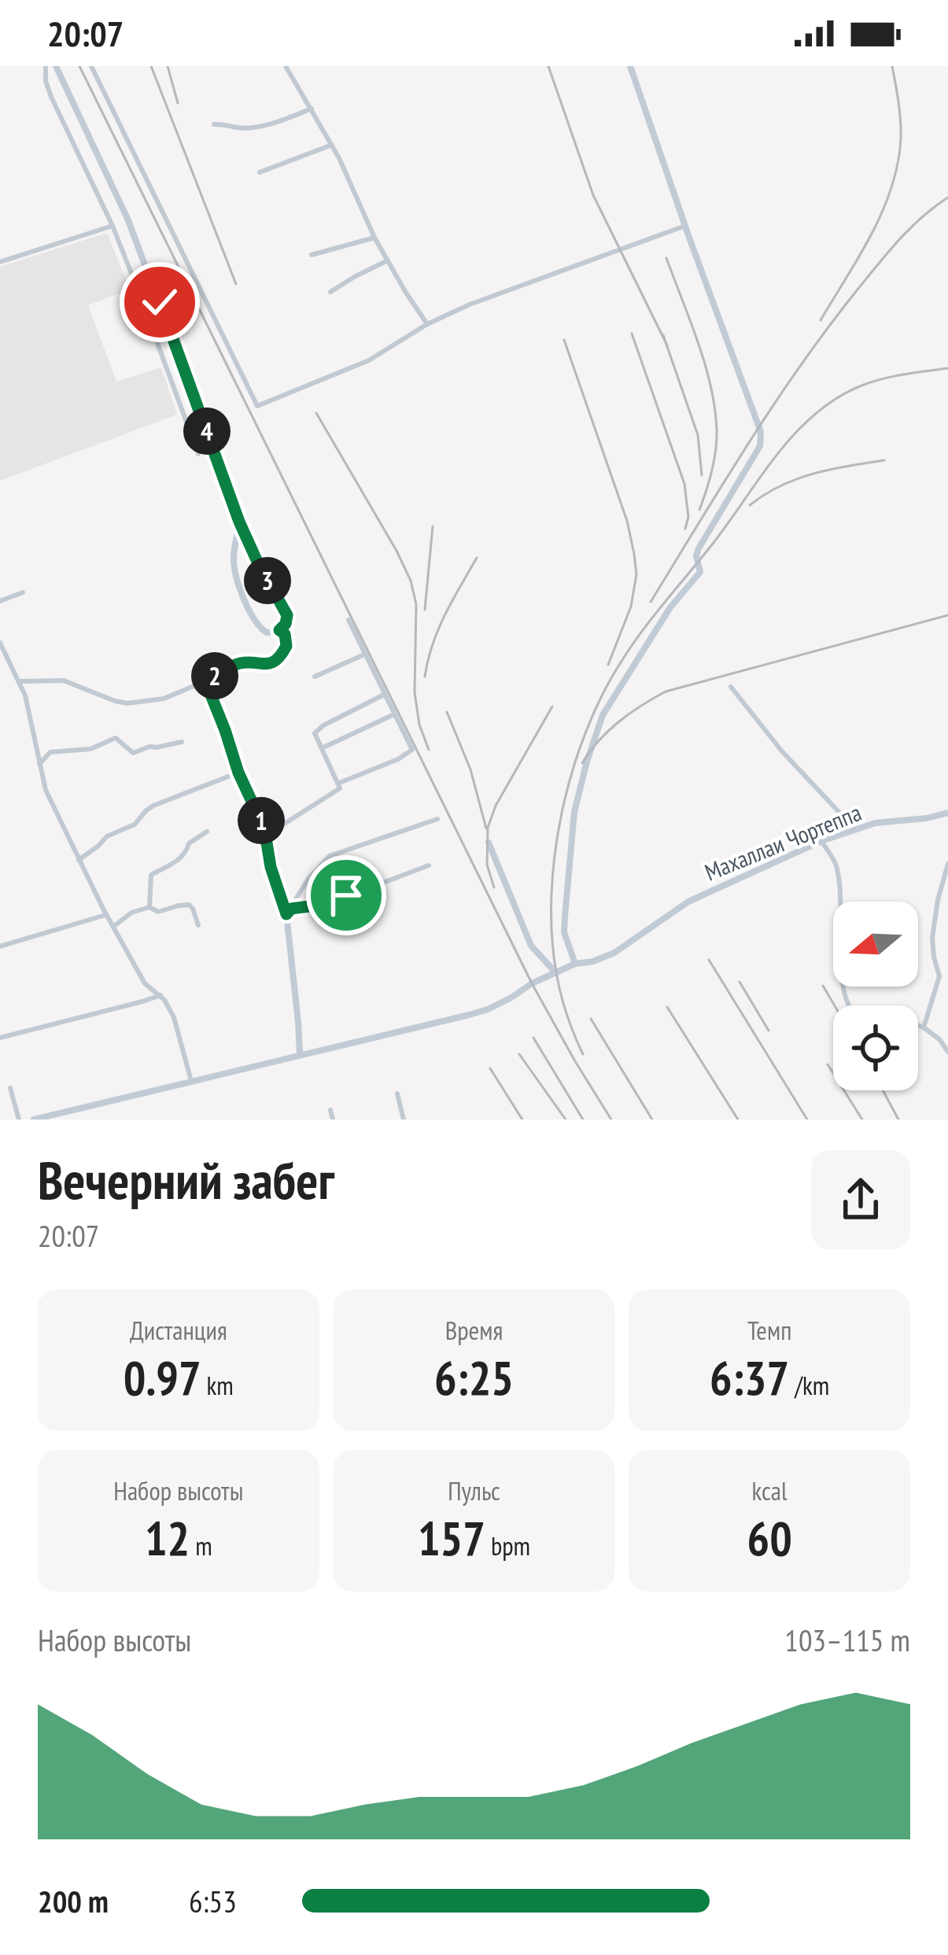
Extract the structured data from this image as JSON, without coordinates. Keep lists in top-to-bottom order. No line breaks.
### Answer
{"streets":{"street":["Махаллаи Чортеппа"]},"north":"left","page":{"status":"20:07","pins":["4","3","2","1"],"heading":["Вечерний забег","20:07"],"stats":[["Дистанция","0.97 km"],["Время","6:25"],["Темп","6:37 /km"],["Набор высоты","12 m"],["Пульс","157 bpm"],["kcal","60"]],"chart":["Набор высоты","103–115 m"],"list":[{"name":"200 m","note":"6:53"}]}}
